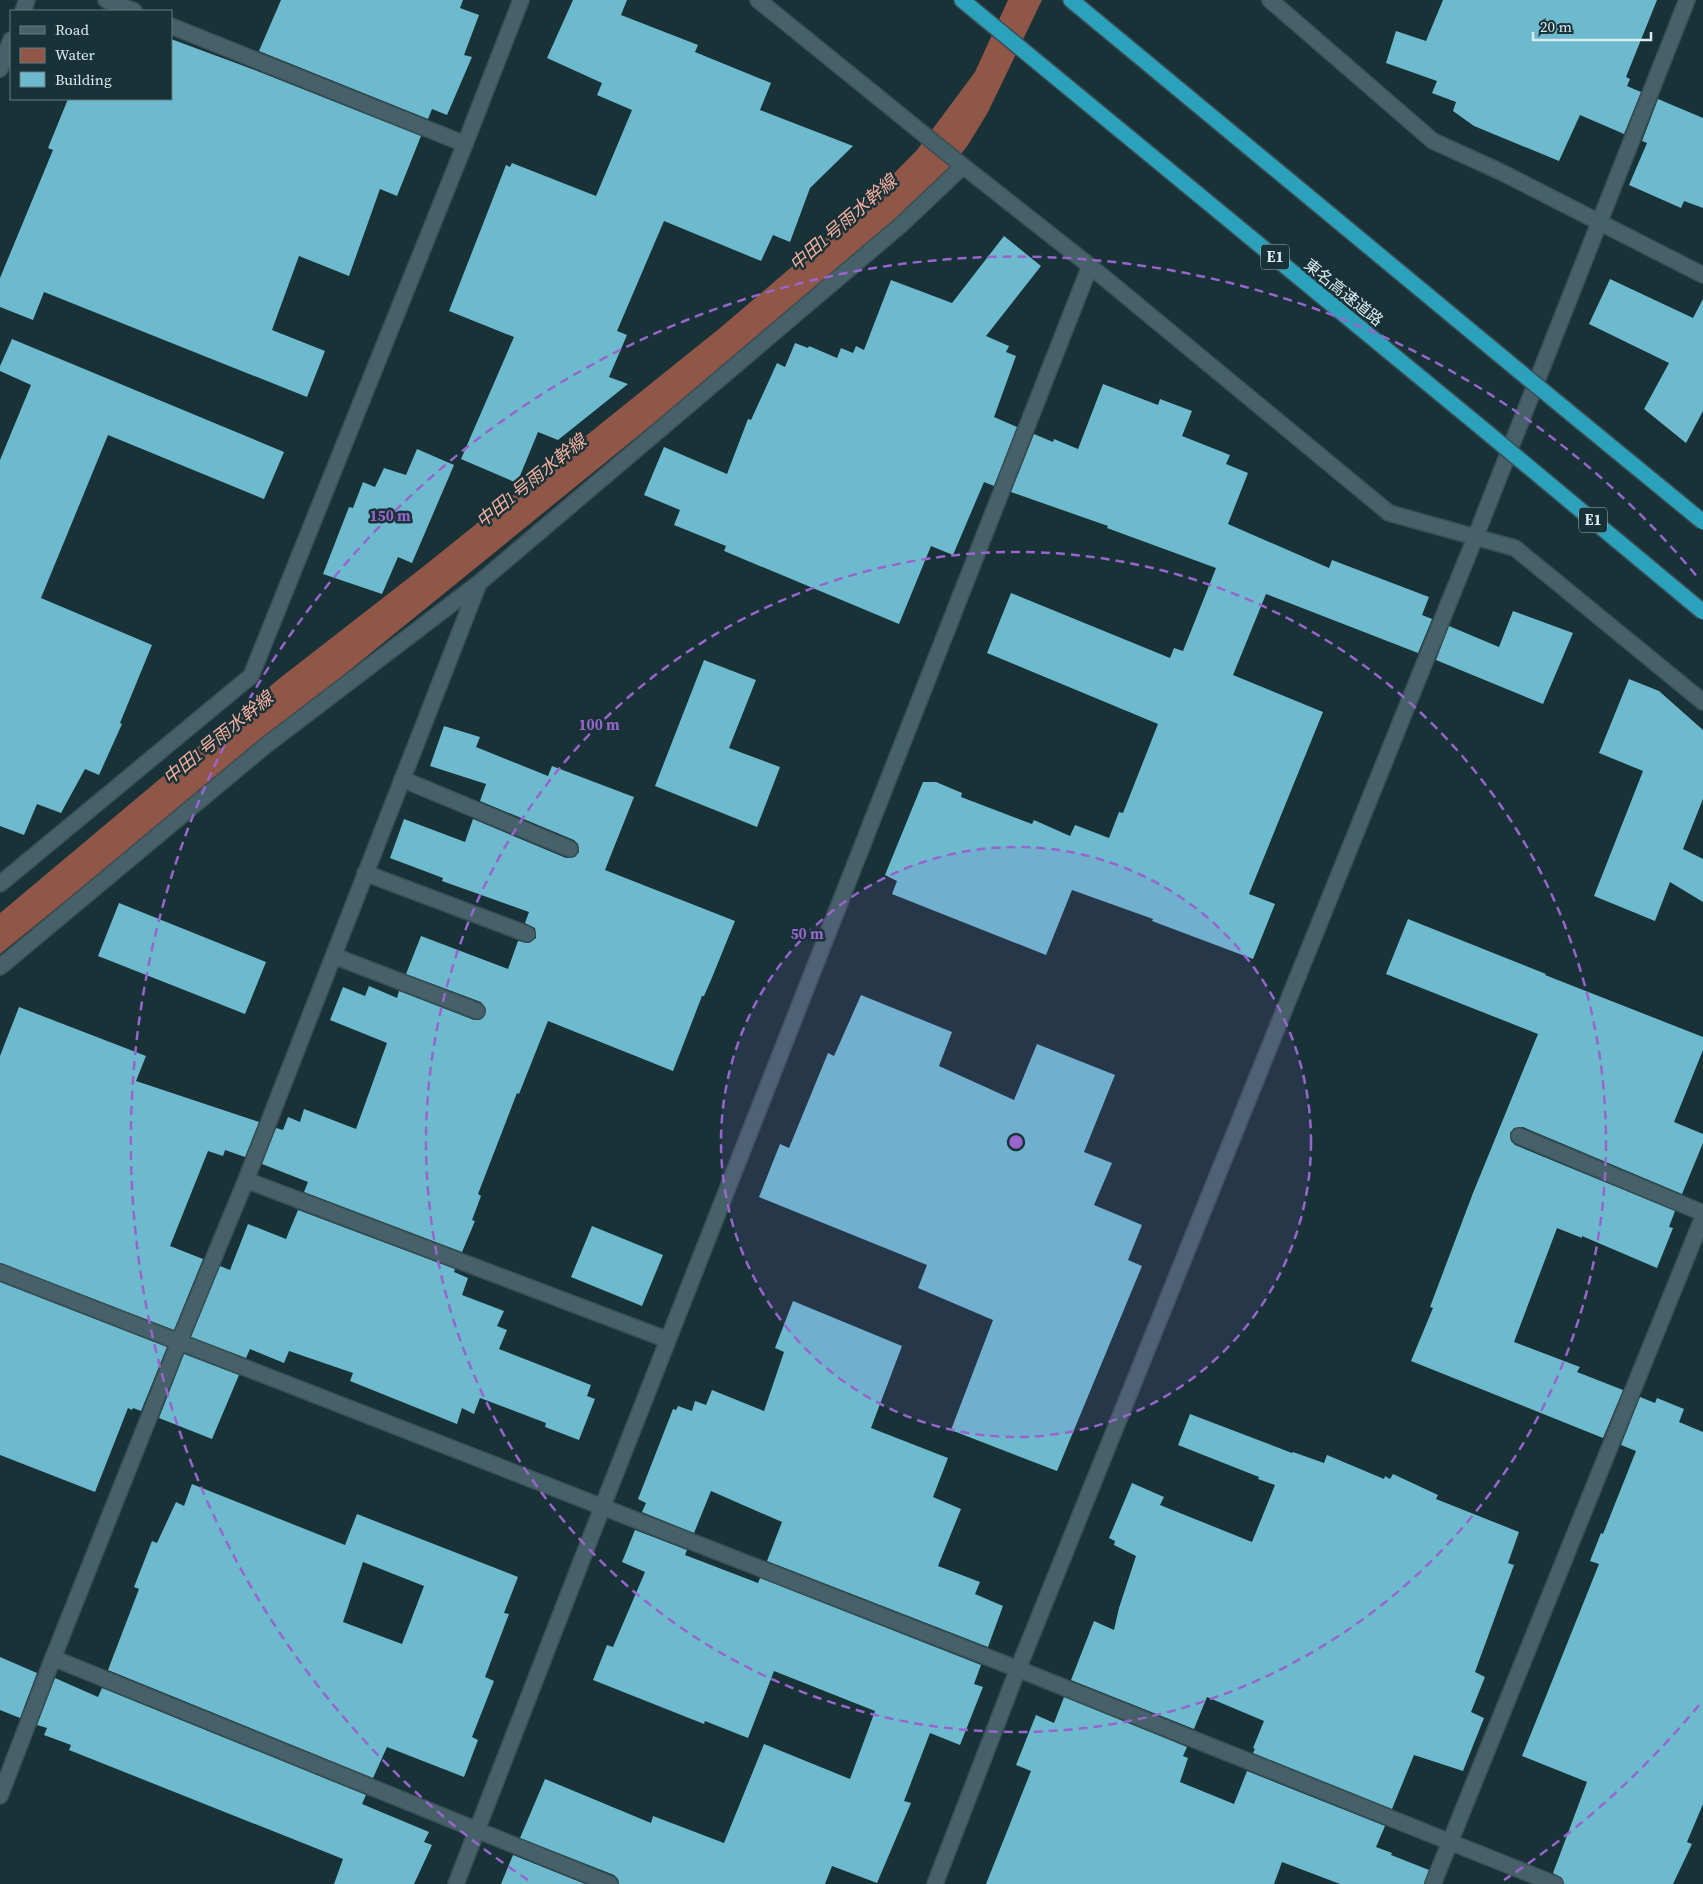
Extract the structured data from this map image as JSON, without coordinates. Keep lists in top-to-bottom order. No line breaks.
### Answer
{"streets":{"highway":["E1","東名高速道路"]},"water":["中田1号雨水幹線"],"legend":["Road","Water","Building"],"scale_bar":"20 m","rings":["150 m","100 m","50 m"]}
